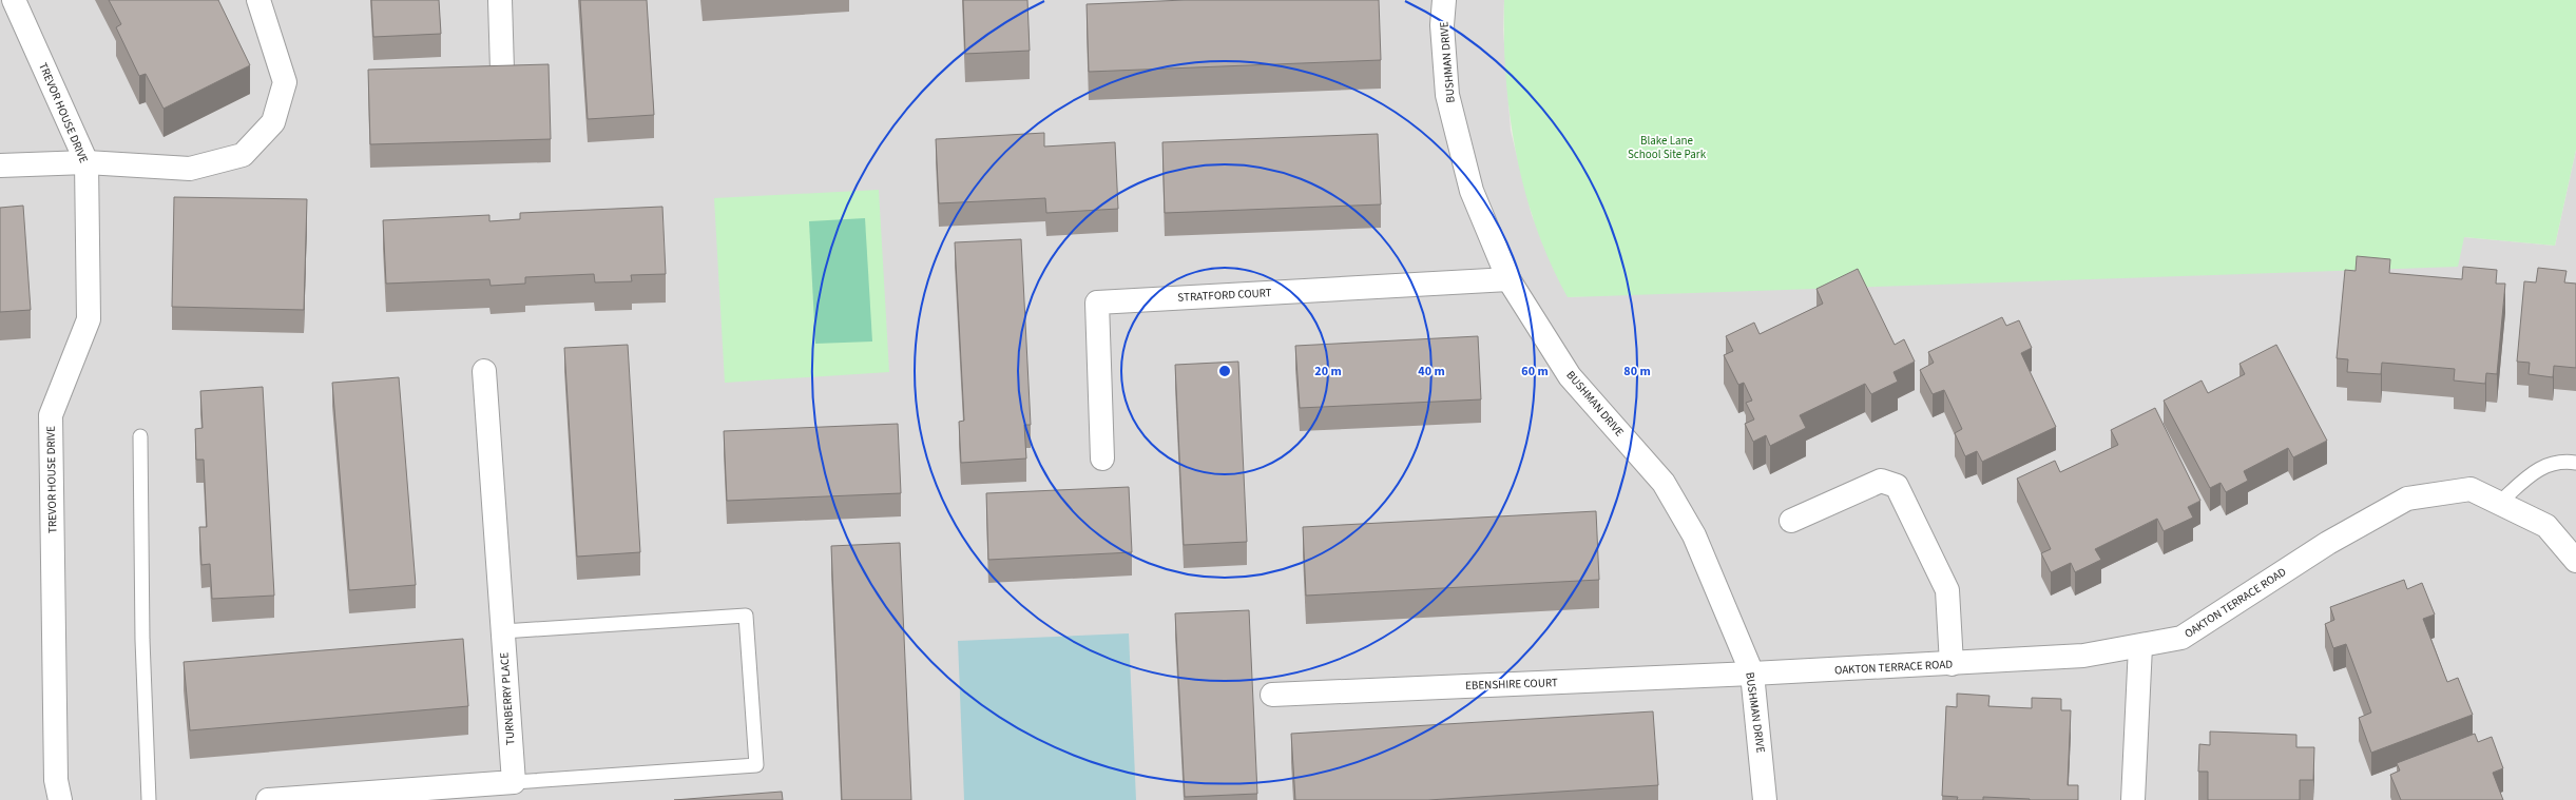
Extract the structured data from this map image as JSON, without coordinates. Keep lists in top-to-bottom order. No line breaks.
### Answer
{"streets":{"street":["BUSHMAN DRIVE","TREVOR HOUSE DRIVE","STRATFORD COURT","OAKTON TERRACE ROAD","EBENSHIRE COURT","TURNBERRY PLACE"]},"crossings":[["BUSHMAN DRIVE","STRATFORD COURT"],["BUSHMAN DRIVE","OAKTON TERRACE ROAD"],["BUSHMAN DRIVE","EBENSHIRE COURT"],["OAKTON TERRACE ROAD","EBENSHIRE COURT"]],"parks":["Blake Lane School Site Park"],"rings":["20 m","40 m","60 m","80 m"]}
